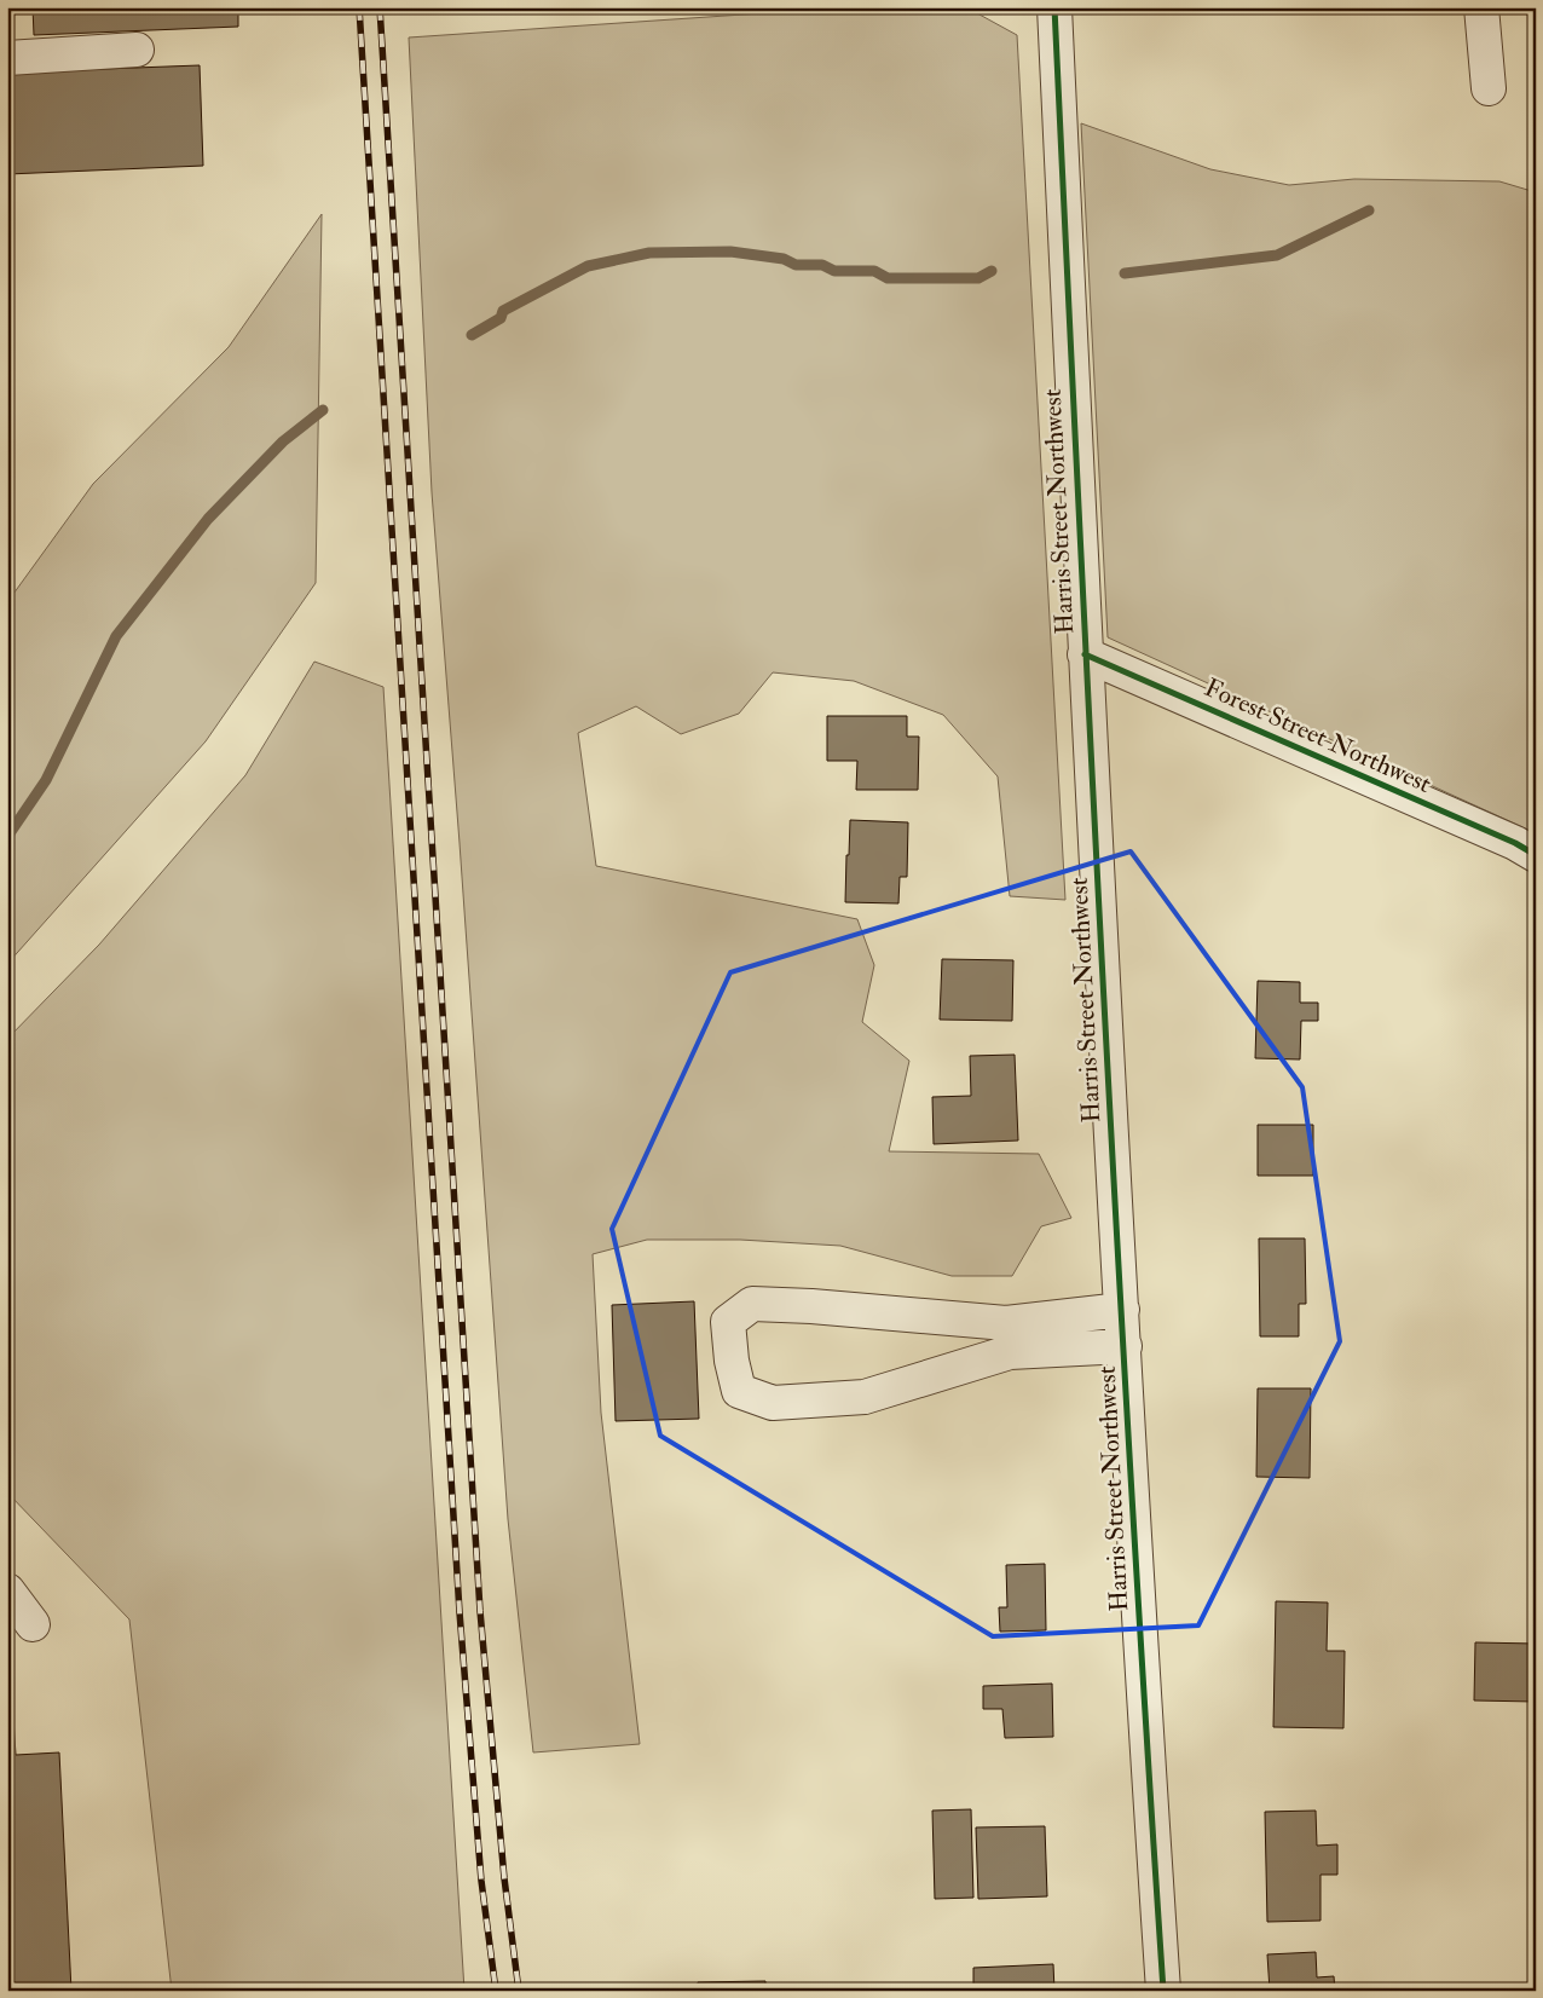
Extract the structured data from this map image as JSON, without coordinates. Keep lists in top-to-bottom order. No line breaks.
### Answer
{"streets":{"street":["Harris Street Northwest","Forest Street Northwest"]},"crossings":[["Harris Street Northwest","Forest Street Northwest"]]}
